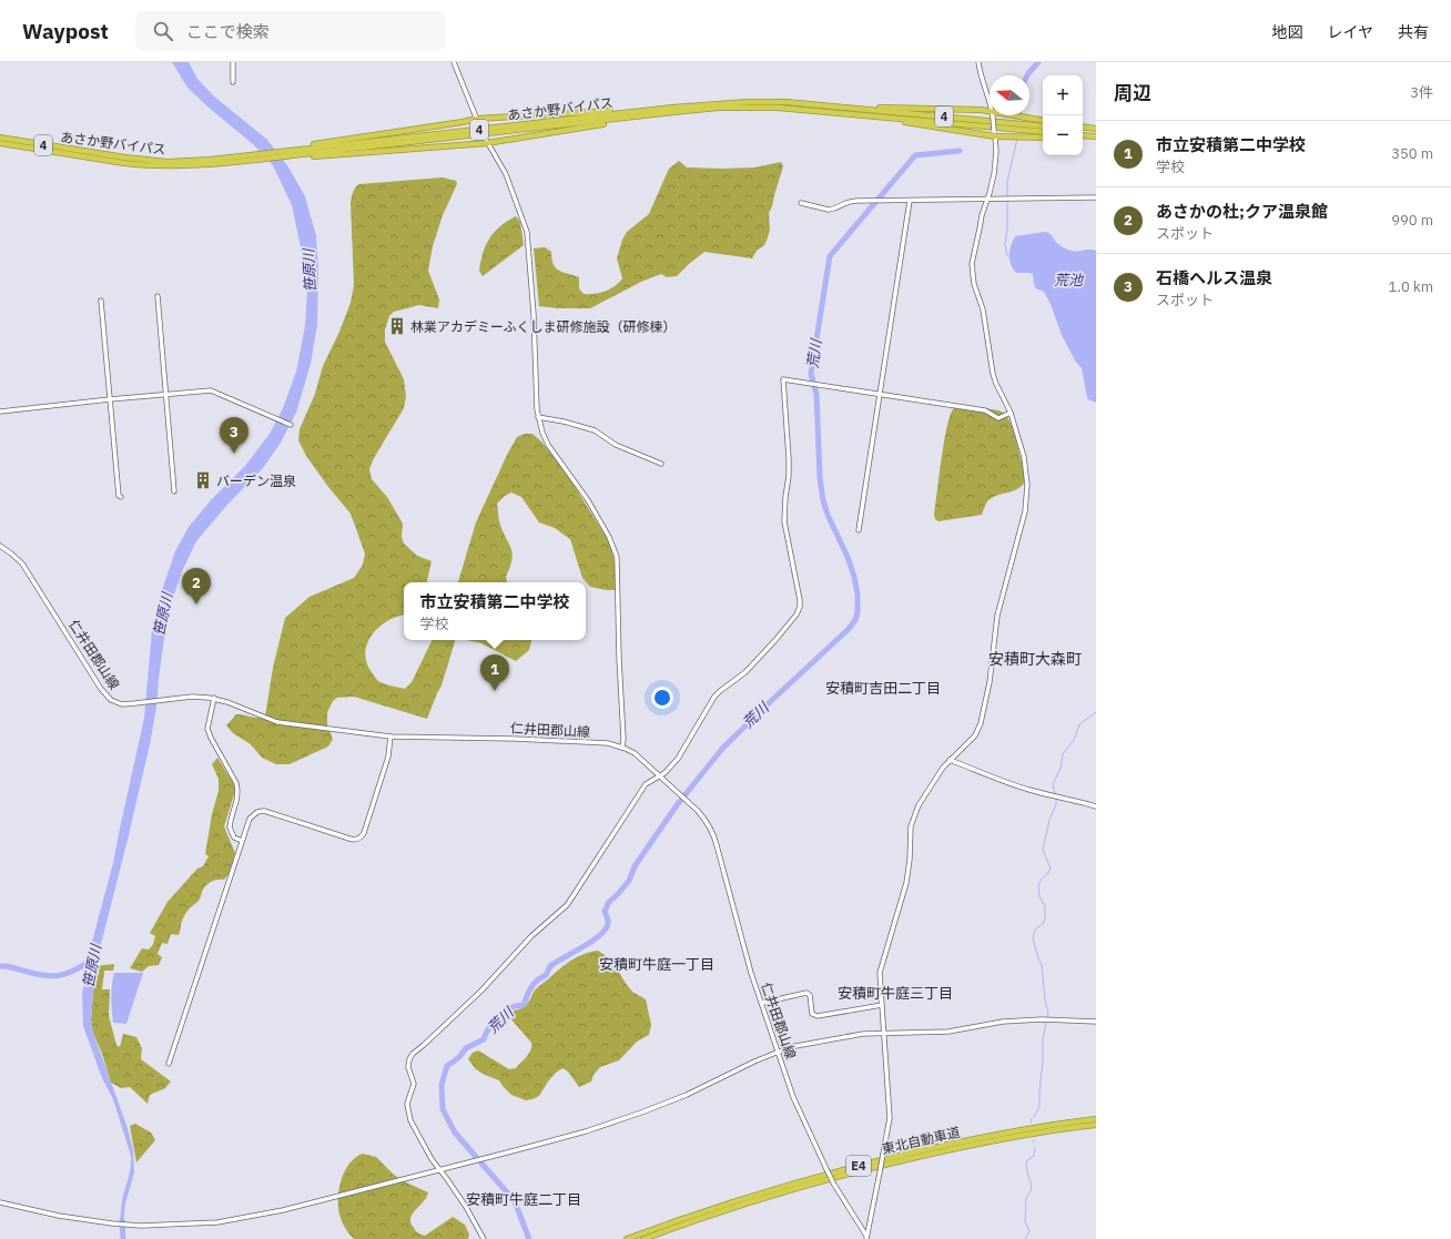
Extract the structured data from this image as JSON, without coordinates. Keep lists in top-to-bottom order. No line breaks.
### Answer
{"streets":{"highway":["あさか野バイパス","4","東北自動車道","E4"],"street":["仁井田郡山線"]},"districts":["安積町大森町","安積町吉田二丁目","安積町牛庭一丁目","安積町牛庭三丁目","安積町牛庭二丁目"],"water":["笹原川","荒池","荒川"],"places":{"building":["林業アカデミーふくしま研修施設（研修棟）","バーデン温泉"]},"north":"left","page":{"header":"Waypost","search":"ここで検索","nav":["地図","レイヤ","共有"],"heading":["周辺","3件"],"map_buttons":["+","−"],"list":[{"mark":"1","name":"市立安積第二中学校","note":"学校","value":"350 m"},{"mark":"2","name":"あさかの杜;クア温泉館","note":"スポット","value":"990 m"},{"mark":"3","name":"石橋ヘルス温泉","note":"スポット","value":"1.0 km"}],"pins":["3","2","1"],"popup":["市立安積第二中学校","学校"]}}
